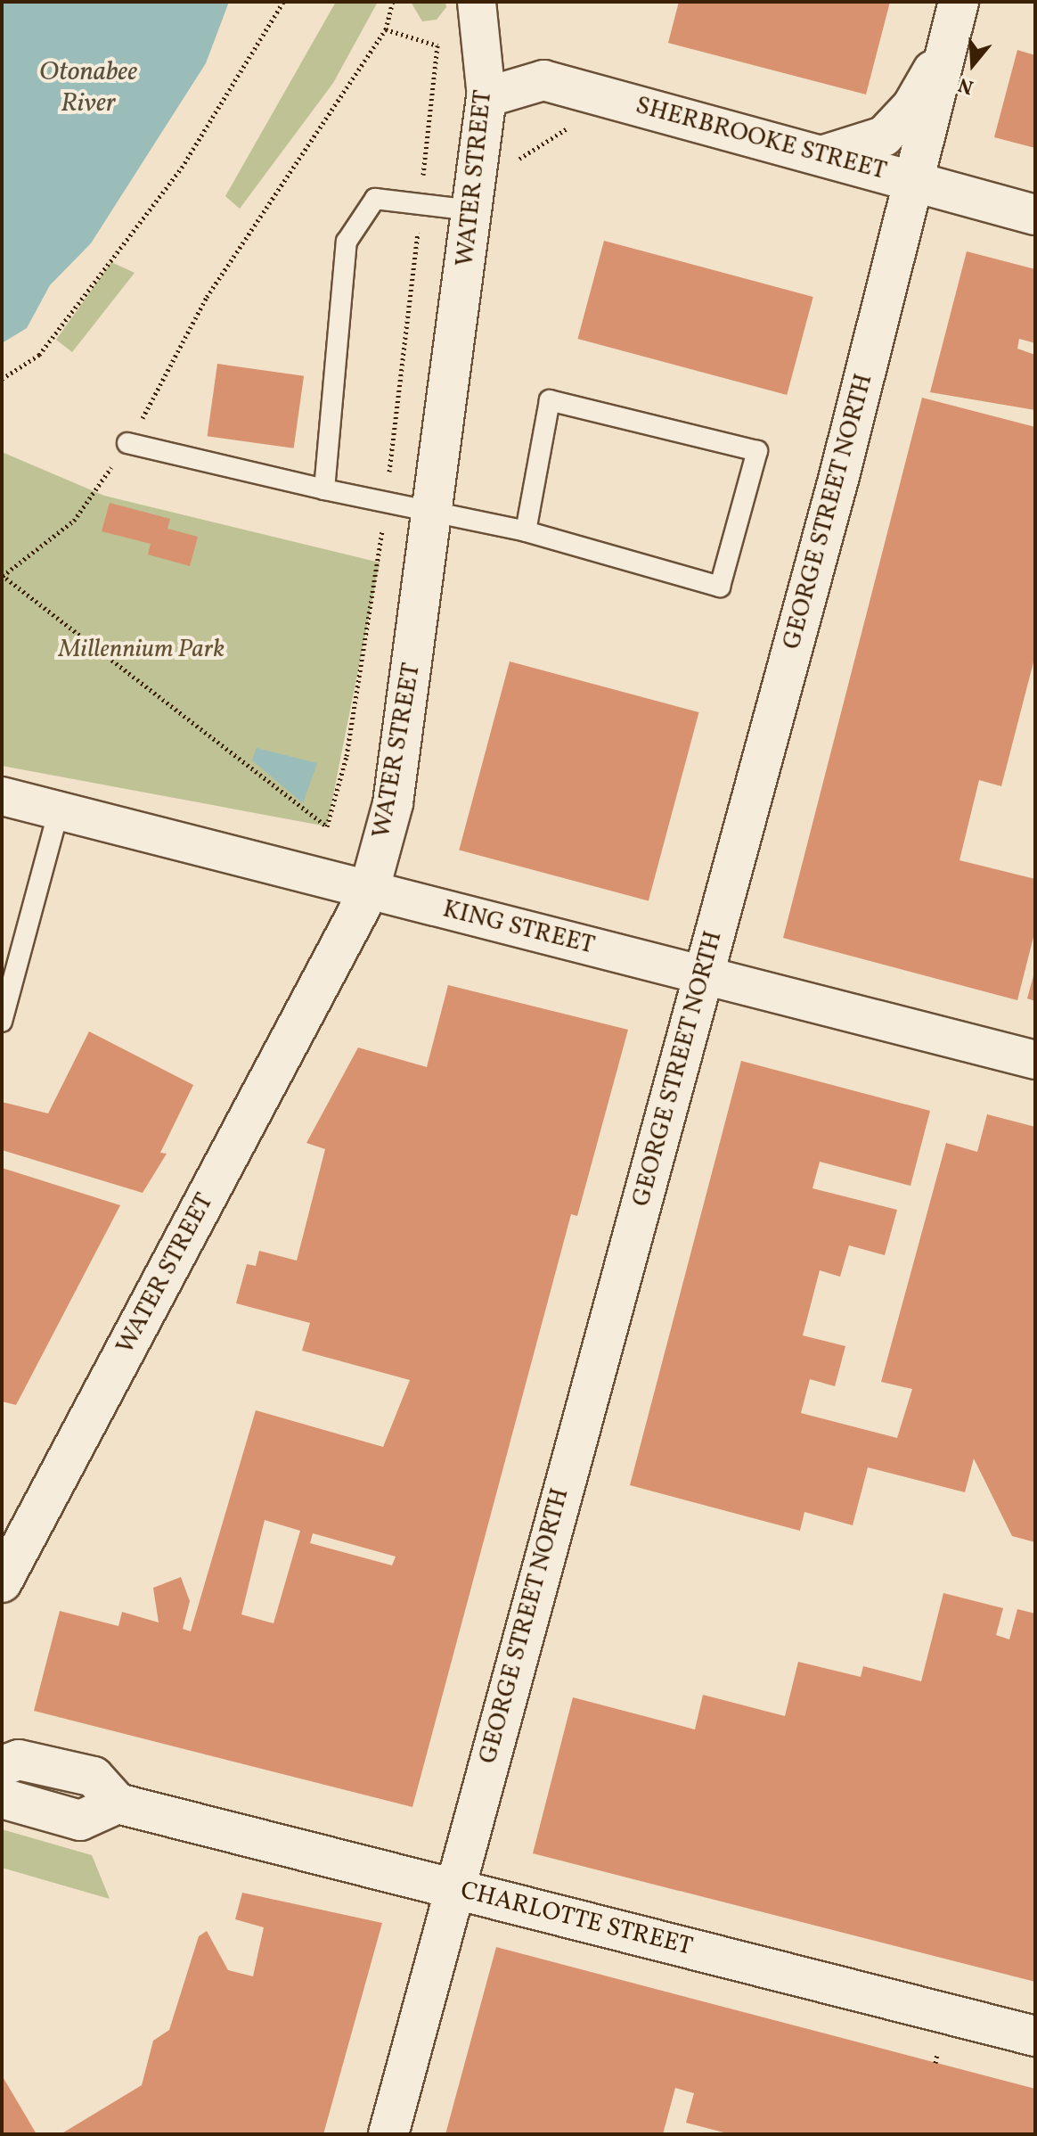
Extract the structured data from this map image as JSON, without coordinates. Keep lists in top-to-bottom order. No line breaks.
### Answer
{"streets":{"main road":["SHERBROOKE STREET","WATER STREET","GEORGE STREET NORTH","CHARLOTTE STREET"],"street":["KING STREET"]},"crossings":[["SHERBROOKE STREET","WATER STREET"],["SHERBROOKE STREET","GEORGE STREET NORTH"],["WATER STREET","KING STREET"],["GEORGE STREET NORTH","KING STREET"],["GEORGE STREET NORTH","CHARLOTTE STREET"]],"water":["Otonabee River"],"parks":["Millennium Park"],"north":"bottom"}
